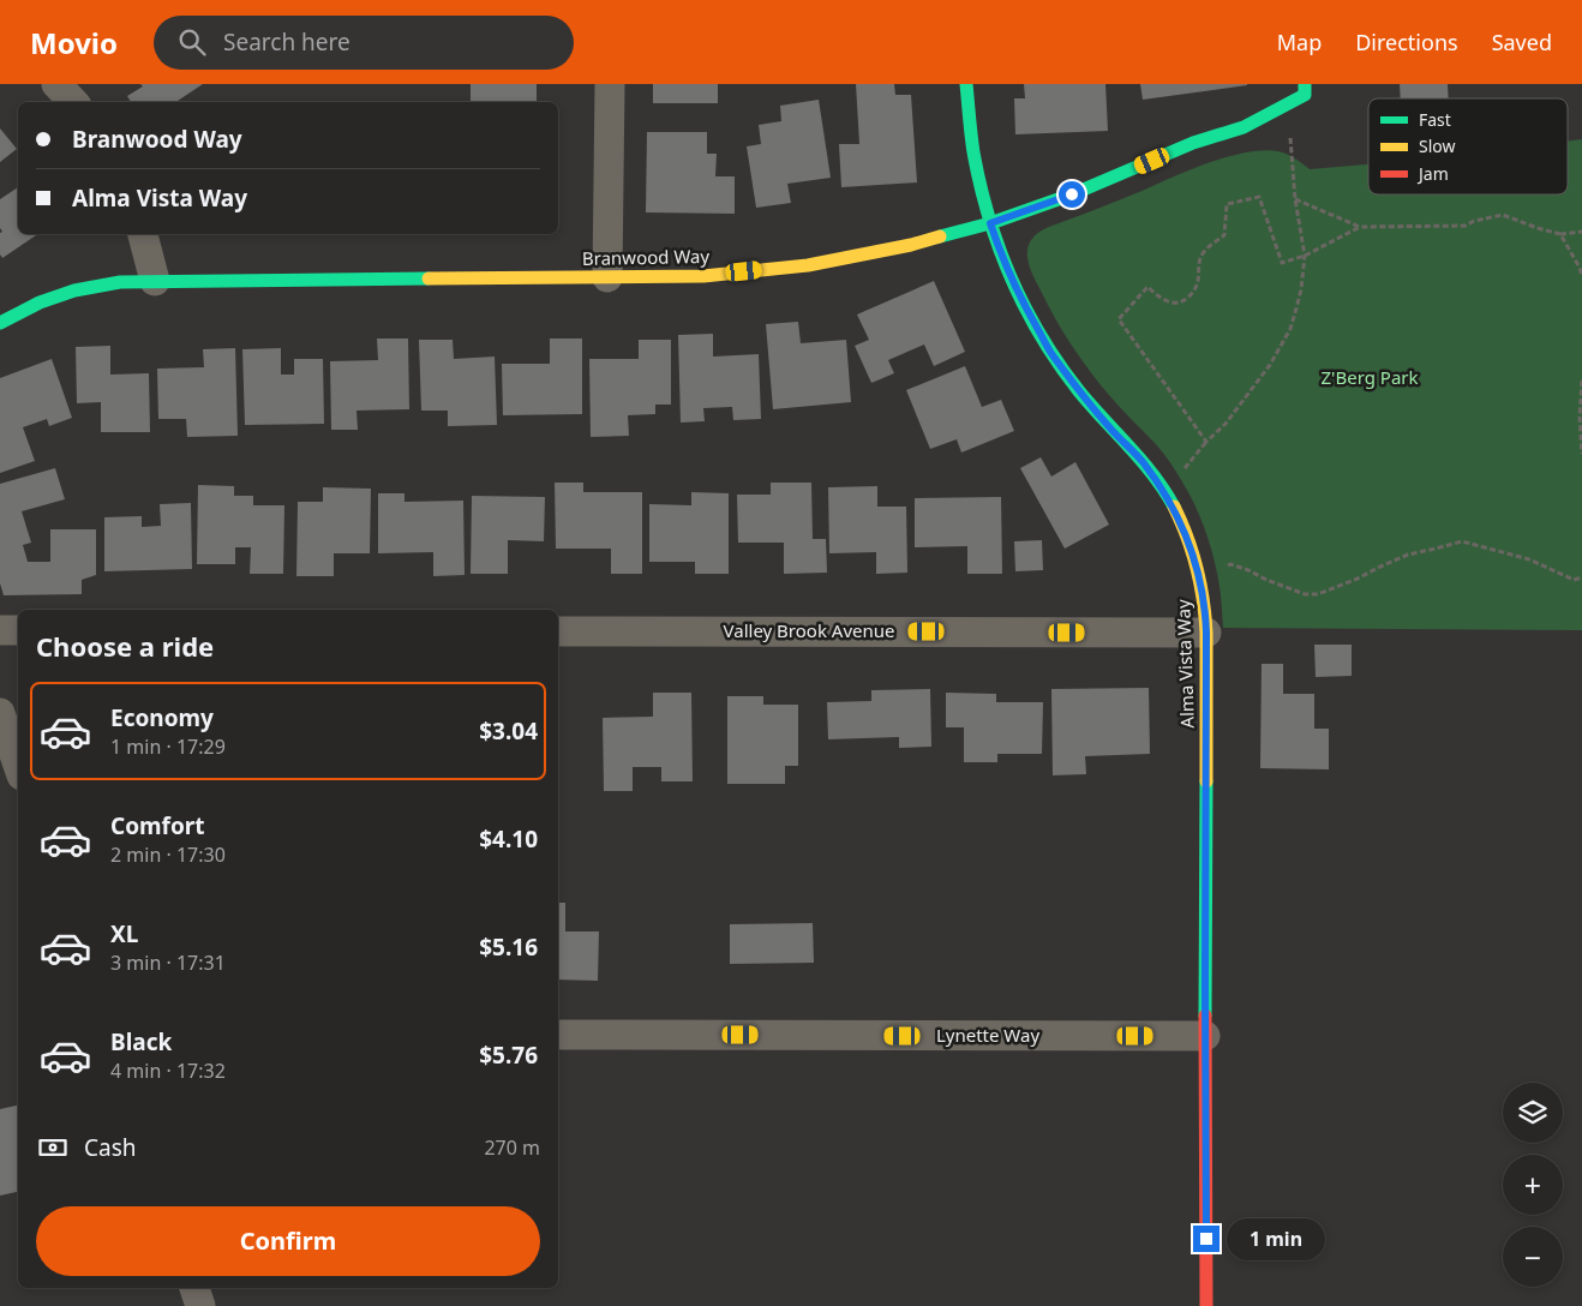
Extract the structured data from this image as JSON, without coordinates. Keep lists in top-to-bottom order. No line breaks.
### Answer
{"streets":{"street":["Branwood Way","Valley Brook Avenue","Alma Vista Way","Lynette Way"]},"crossings":[["Branwood Way","Alma Vista Way"],["Valley Brook Avenue","Alma Vista Way"],["Alma Vista Way","Lynette Way"]],"parks":["Z'Berg Park"],"legend":["Fast","Slow","Jam"],"page":{"header":"Movio","search":"Search here","nav":["Map","Directions","Saved"],"banner":["Branwood Way","Alma Vista Way"],"heading":"Choose a ride","list":[{"name":"Economy","note":"1 min · 17:29","value":"$3.04"},{"name":"Comfort","note":"2 min · 17:30","value":"$4.10"},{"name":"XL","note":"3 min · 17:31","value":"$5.16"},{"name":"Black","note":"4 min · 17:32","value":"$5.76"}],"map_buttons":["+","−"],"pay":["Cash","270 m"],"buttons":"Confirm","bubble":"1 min"}}
